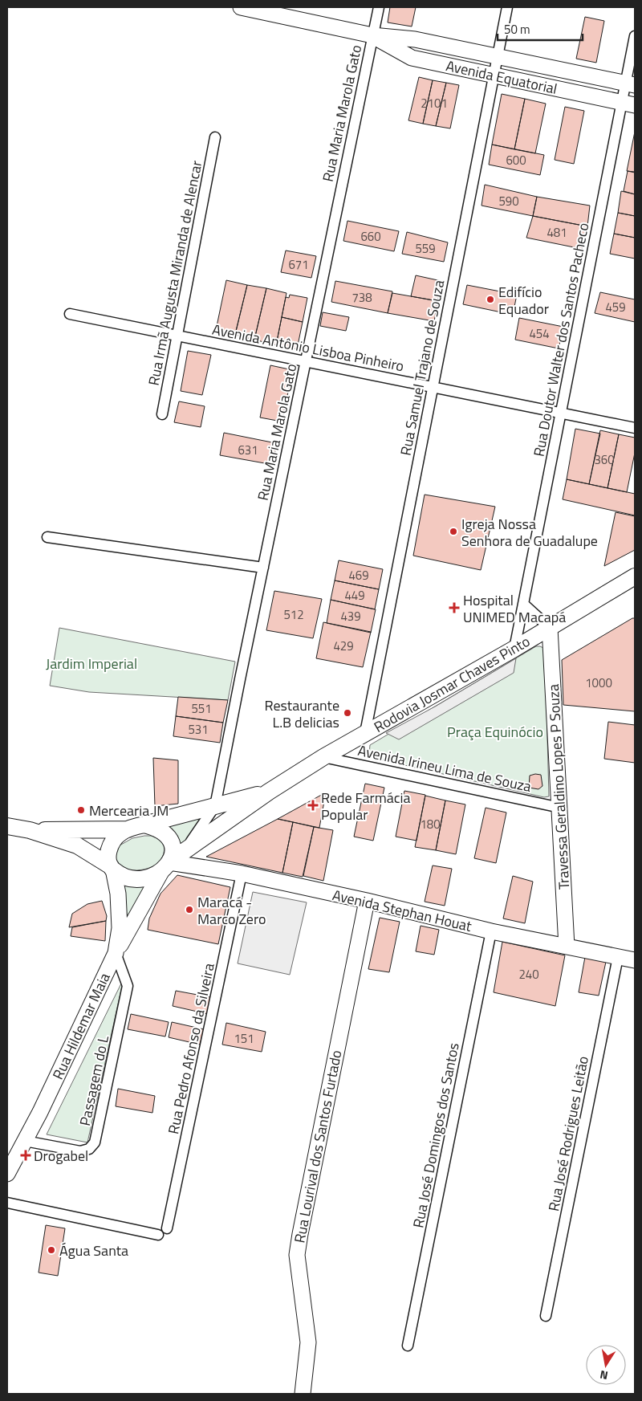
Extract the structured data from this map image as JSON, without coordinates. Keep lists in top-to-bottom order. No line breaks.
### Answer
{"streets":{"main road":["Avenida Equatorial","Rodovia Josmar Chaves Pinto","Travessa Geraldino Lopes P Souza","Avenida Stephan Houat","Rua Hildemar Maia","Rua Lourival dos Santos Furtado"],"street":["Rua Maria Marola Gato","Rua Irmã Augusta Miranda de Alencar","Rua Doutor Walter dos Santos Pacheco","Avenida Antônio Lisboa Pinheiro","Rua Samuel Trajano de Souza","Avenida Irineu Lima de Souza","Rua Pedro Afonso da Silveira","Passagem do L","Rua José Rodrigues Leitão","Rua José Domingos dos Santos"]},"crossings":[["Avenida Equatorial","Rua Maria Marola Gato"],["Avenida Equatorial","Rua Doutor Walter dos Santos Pacheco"],["Avenida Equatorial","Rua Samuel Trajano de Souza"],["Rua Maria Marola Gato","Avenida Antônio Lisboa Pinheiro"],["Rua Maria Marola Gato","Rodovia Josmar Chaves Pinto"],["Rua Maria Marola Gato","Avenida Stephan Houat"],["Rua Maria Marola Gato","Rua Hildemar Maia"],["Rua Irmã Augusta Miranda de Alencar","Avenida Antônio Lisboa Pinheiro"],["Rua Doutor Walter dos Santos Pacheco","Avenida Antônio Lisboa Pinheiro"],["Rua Doutor Walter dos Santos Pacheco","Rodovia Josmar Chaves Pinto"],["Avenida Antônio Lisboa Pinheiro","Rua Samuel Trajano de Souza"],["Rua Samuel Trajano de Souza","Rodovia Josmar Chaves Pinto"],["Rodovia Josmar Chaves Pinto","Avenida Irineu Lima de Souza"],["Rodovia Josmar Chaves Pinto","Travessa Geraldino Lopes P Souza"],["Rodovia Josmar Chaves Pinto","Avenida Stephan Houat"],["Rodovia Josmar Chaves Pinto","Rua Hildemar Maia"],["Avenida Irineu Lima de Souza","Travessa Geraldino Lopes P Souza"],["Travessa Geraldino Lopes P Souza","Avenida Stephan Houat"],["Avenida Stephan Houat","Rua Hildemar Maia"],["Avenida Stephan Houat","Rua Pedro Afonso da Silveira"],["Avenida Stephan Houat","Rua José Rodrigues Leitão"],["Avenida Stephan Houat","Rua José Domingos dos Santos"],["Avenida Stephan Houat","Rua Lourival dos Santos Furtado"],["Rua Hildemar Maia","Passagem do L"]],"parks":["Jardim Imperial","Praça Equinócio"],"places":{"other":["Edifício Equador","Igreja Nossa Senhora de Guadalupe","Restaurante L.B delicias","Mercearia JM","Maracá - Marco Zero","Água Santa"],"health":["Hospital UNIMED Macapá","Rede Farmácia Popular","Drogabel"]},"house_numbers":["2101","600","590","481","660","559","671","738","459","454","631","360","469","449","512","439","429","1000","551","531","180","240","151"],"scale_bar":"50 m","north":"bottom"}
